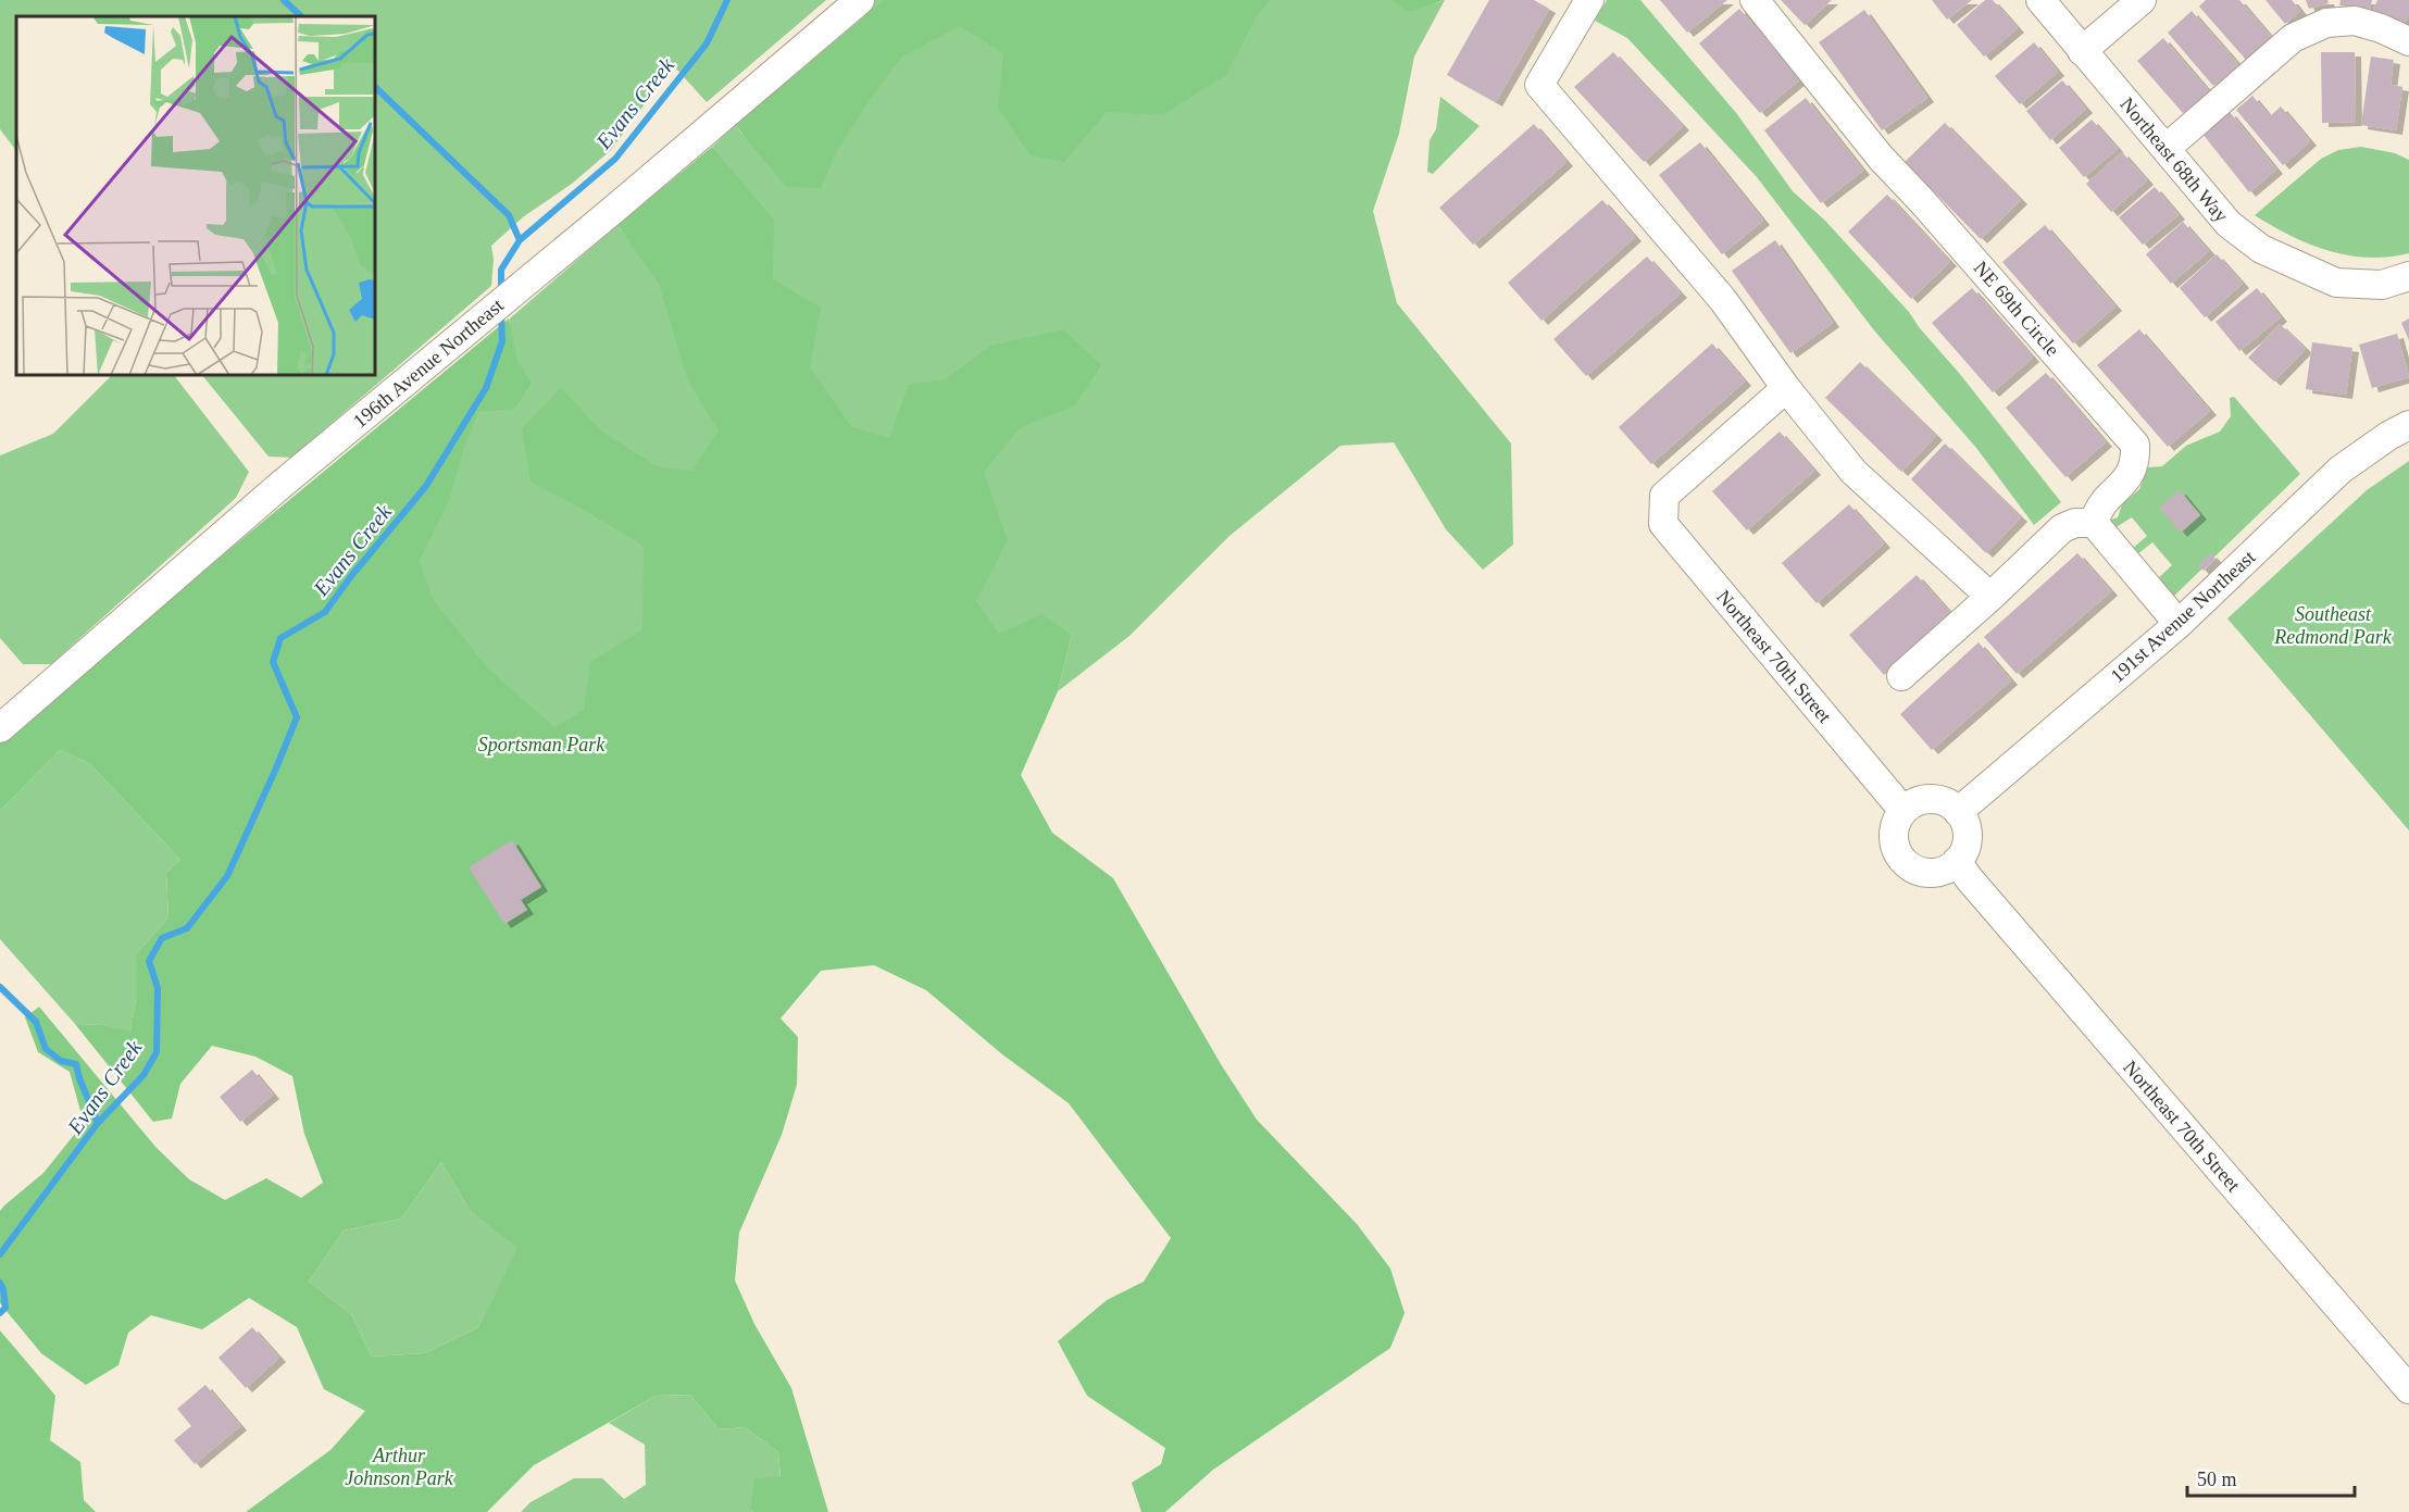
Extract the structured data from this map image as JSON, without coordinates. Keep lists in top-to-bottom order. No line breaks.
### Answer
{"streets":{"street":["Northeast 68th Way","NE 69th Circle","196th Avenue Northeast","191st Avenue Northeast","Northeast 70th Street"]},"crossings":[["191st Avenue Northeast","Northeast 70th Street"]],"water":["Evans Creek"],"parks":["Southeast Redmond Park","Sportsman Park","Arthur Johnson Park"],"scale_bar":"50 m"}
